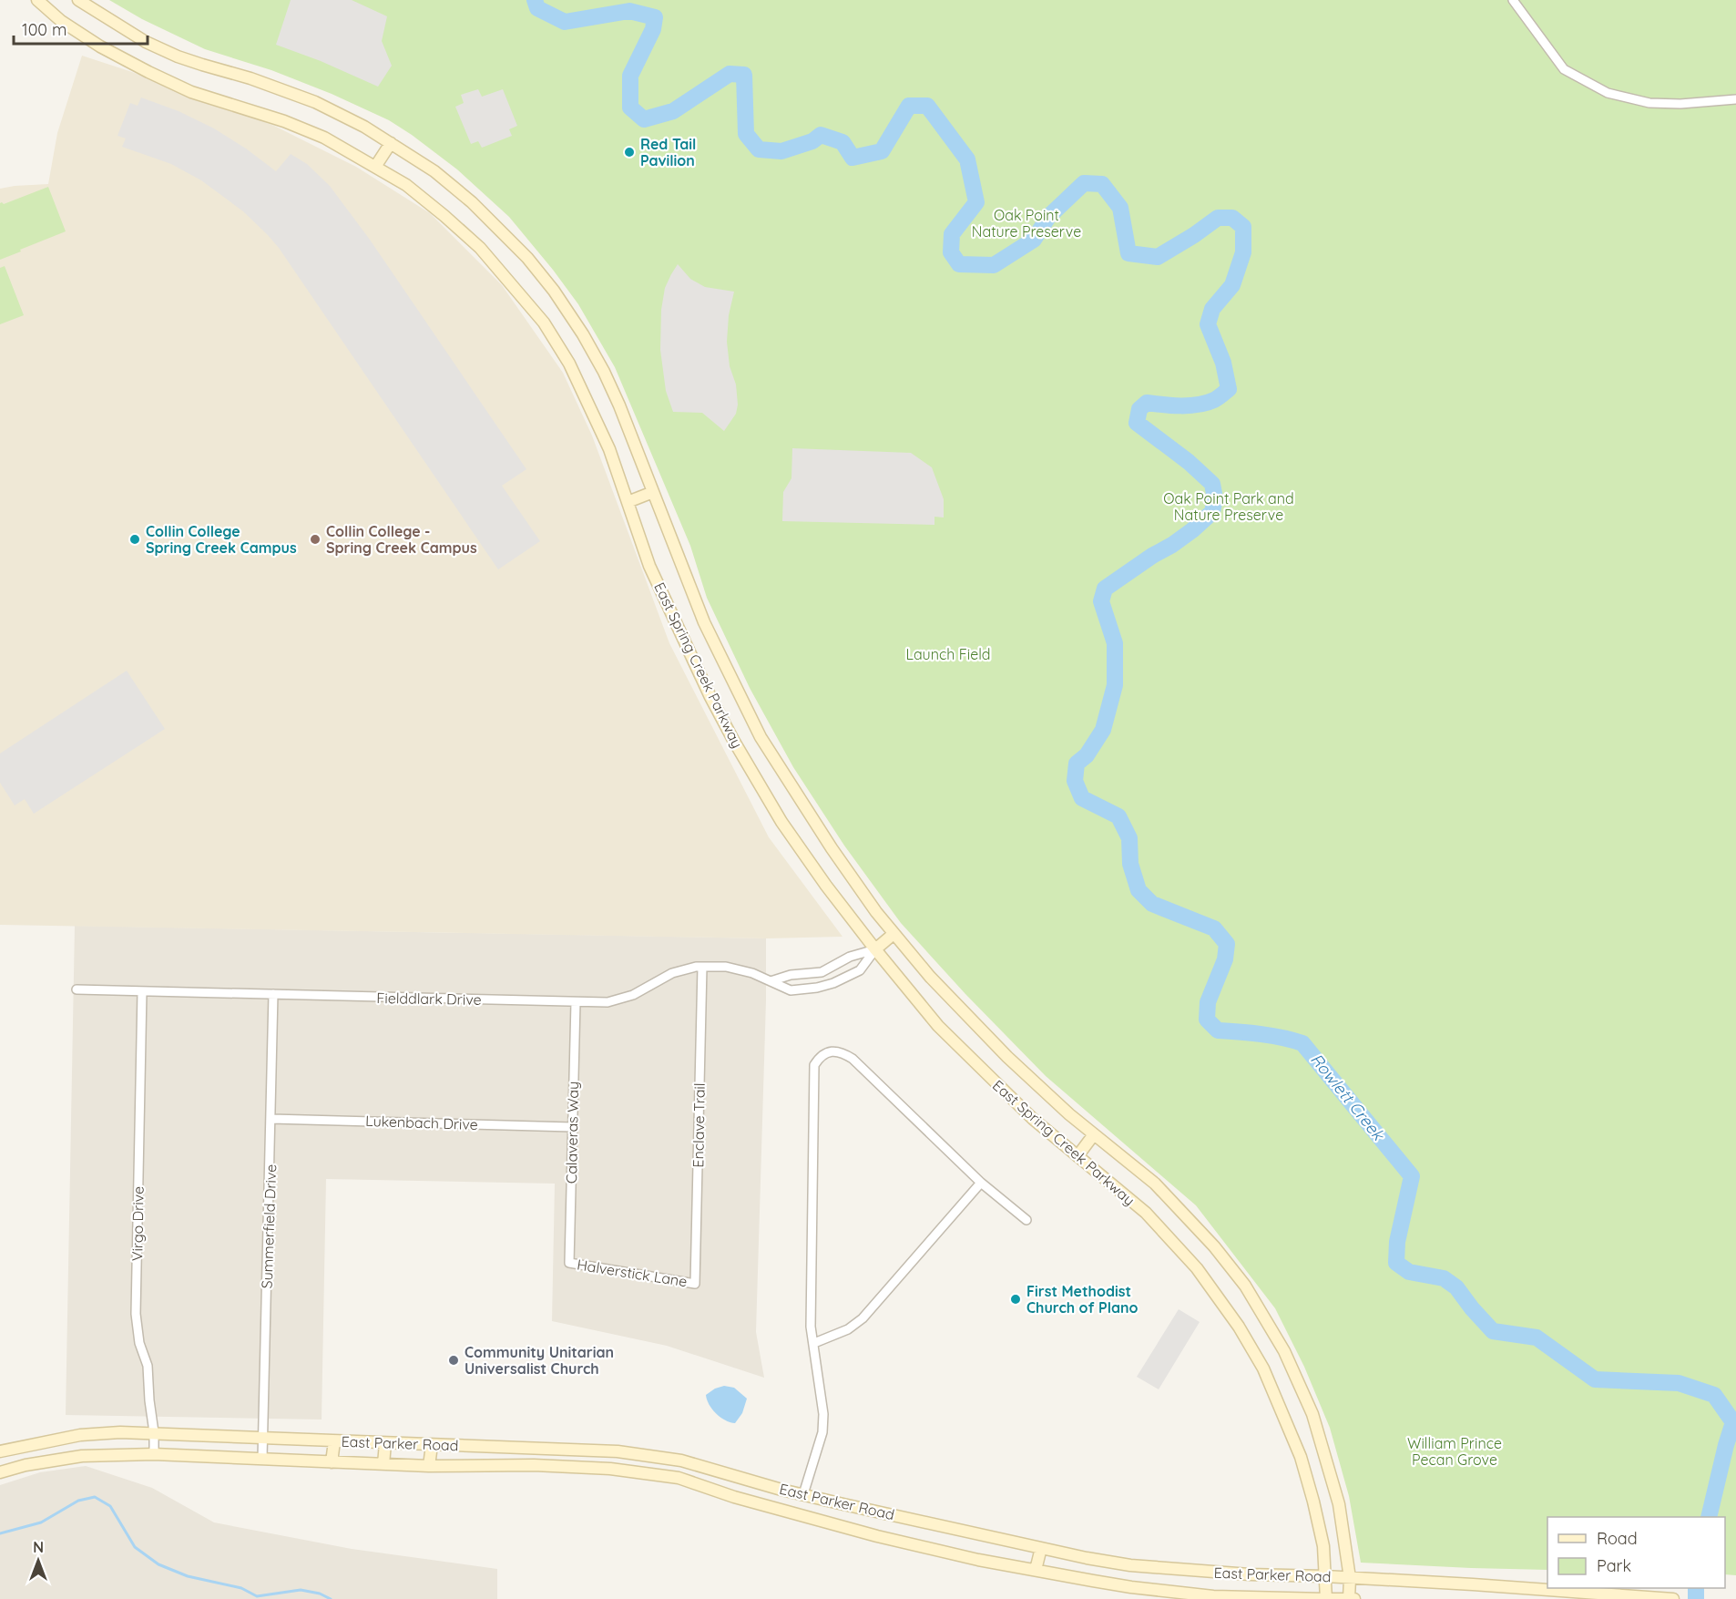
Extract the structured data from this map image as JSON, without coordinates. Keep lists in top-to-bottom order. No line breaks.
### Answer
{"streets":{"main road":["East Spring Creek Parkway","East Parker Road"],"street":["Fielddlark Drive","Lukenbach Drive","Enclave Trail","Calaveras Way","Virgo Drive","Summerfield Drive","Halverstick Lane"]},"crossings":[["East Spring Creek Parkway","Fielddlark Drive"],["East Spring Creek Parkway","East Parker Road"],["Fielddlark Drive","Enclave Trail"],["Fielddlark Drive","Calaveras Way"],["Fielddlark Drive","Virgo Drive"],["Fielddlark Drive","Summerfield Drive"],["Lukenbach Drive","Calaveras Way"],["Lukenbach Drive","Summerfield Drive"],["Enclave Trail","Halverstick Lane"],["Calaveras Way","Halverstick Lane"],["Virgo Drive","East Parker Road"],["Summerfield Drive","East Parker Road"]],"water":["Rowlett Creek"],"parks":["Oak Point Nature Preserve","Oak Point Park and Nature Preserve","Launch Field","William Prince Pecan Grove"],"places":["Red Tail Pavilion","Collin College Spring Creek Campus","Collin College - Spring Creek Campus","First Methodist Church of Plano","Community Unitarian Universalist Church"],"legend":["Road","Park"],"scale_bar":"100 m","north":"top"}
